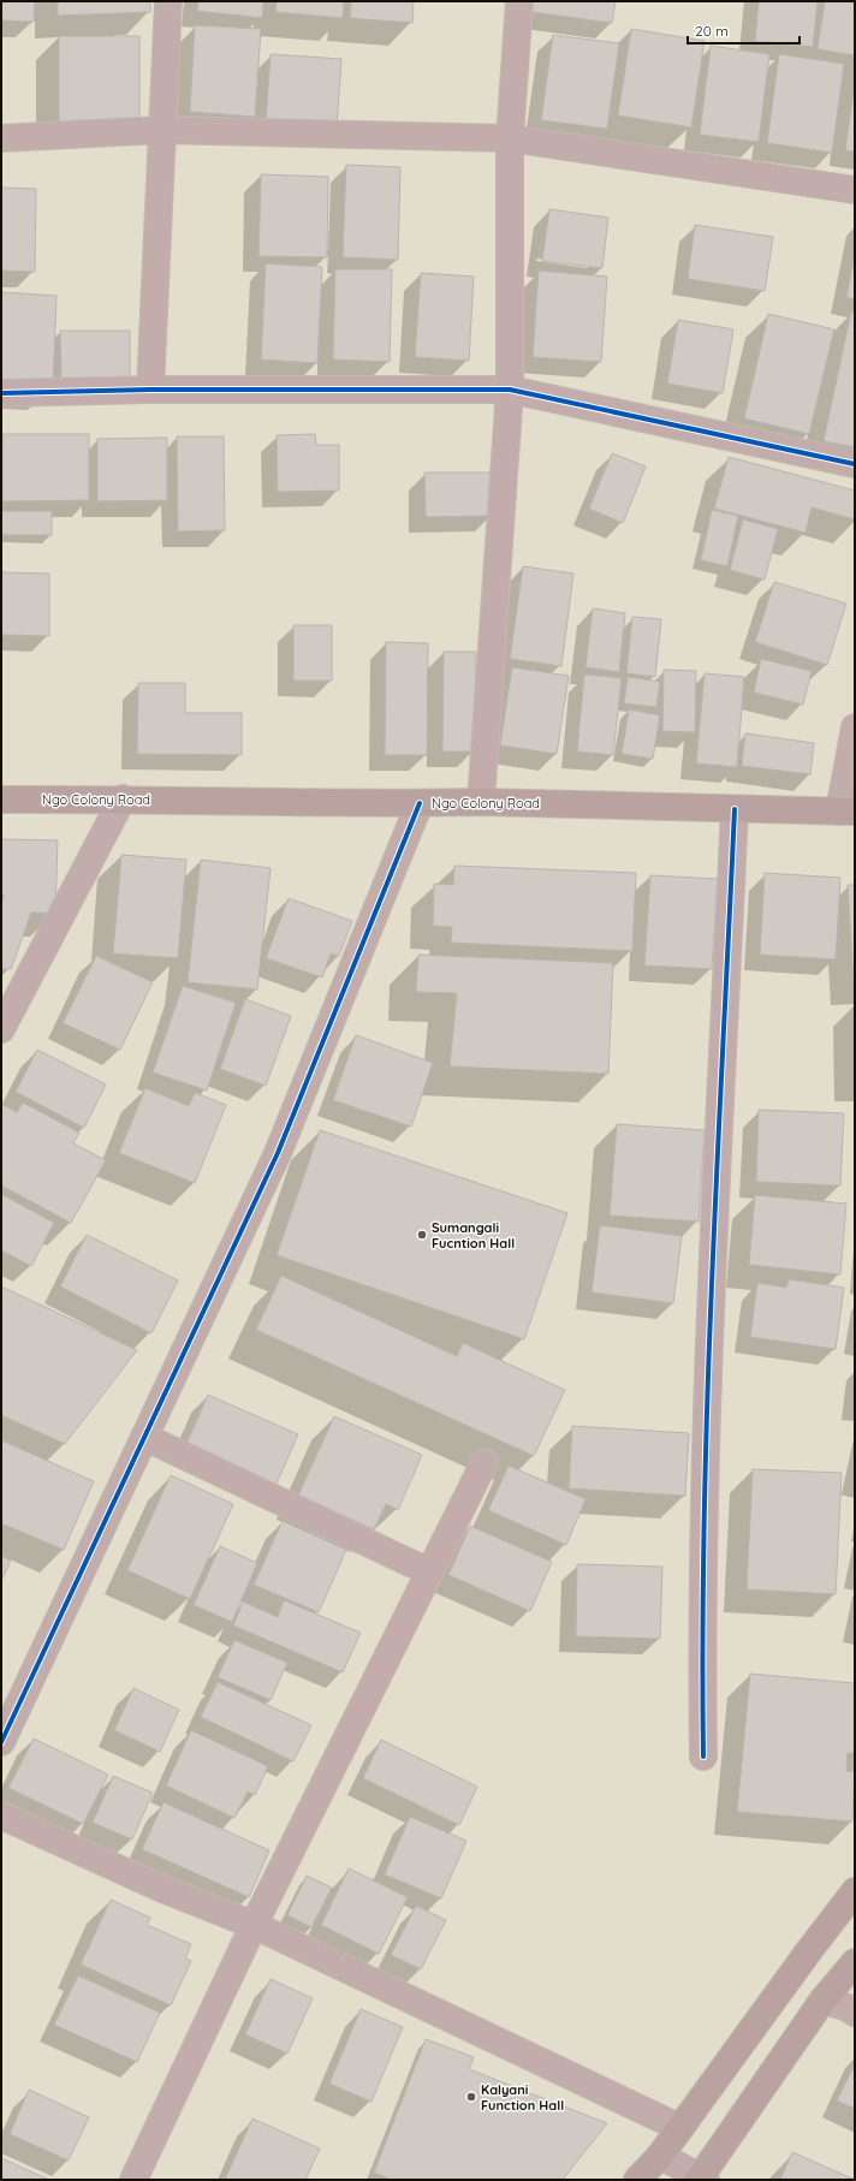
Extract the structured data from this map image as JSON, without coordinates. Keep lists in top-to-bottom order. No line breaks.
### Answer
{"streets":{"street":["Ngo Colony Road"]},"places":["Sumangali Fucntion Hall","Kalyani Function Hall"],"scale_bar":"20 m"}
